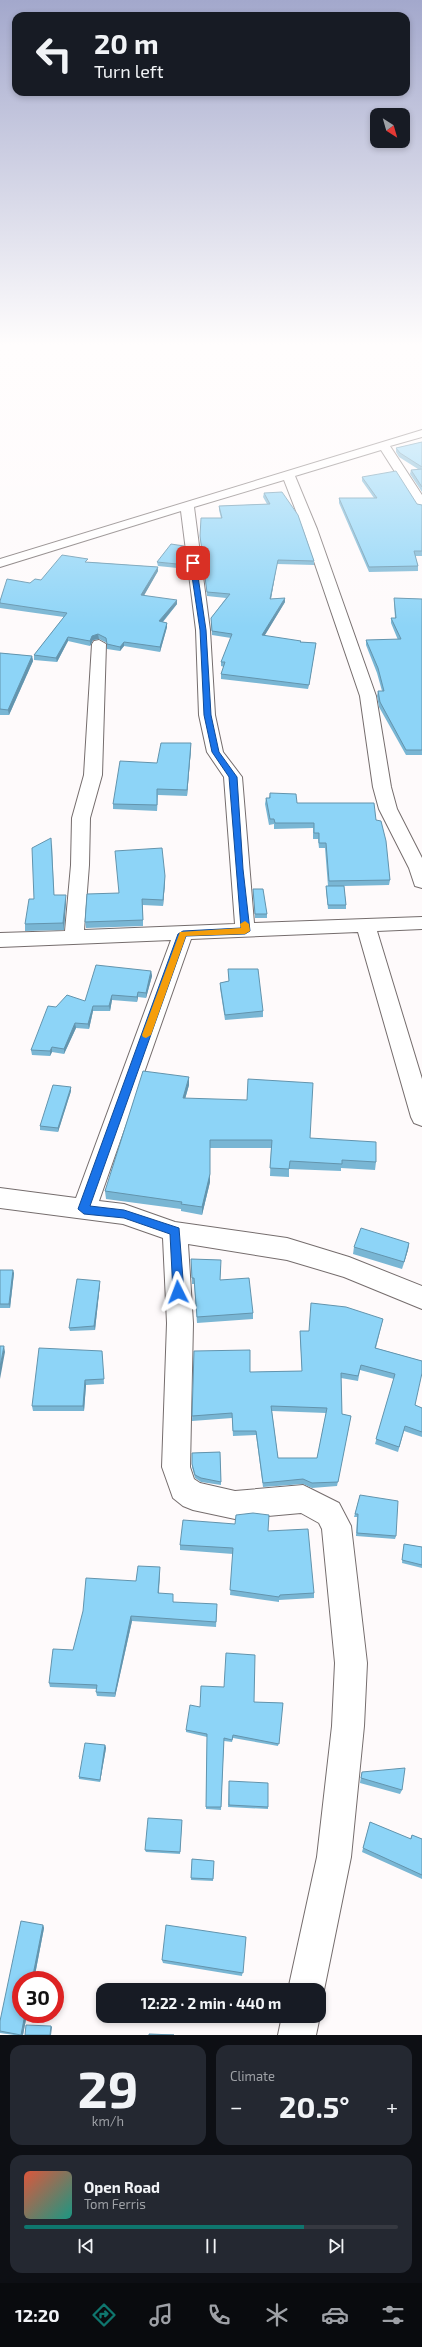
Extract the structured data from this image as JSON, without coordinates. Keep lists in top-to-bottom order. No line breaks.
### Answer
{"north":"bottom right","page":{"turn":["20 m","Turn left"],"limit":"30","trip":"12:22 · 2 min · 440 m","tile":[["29","km/h"],"Climate"],"heat":["−","20.5°","+"],"song":["Open Road","Tom Ferris"],"tabs":"12:20"}}
